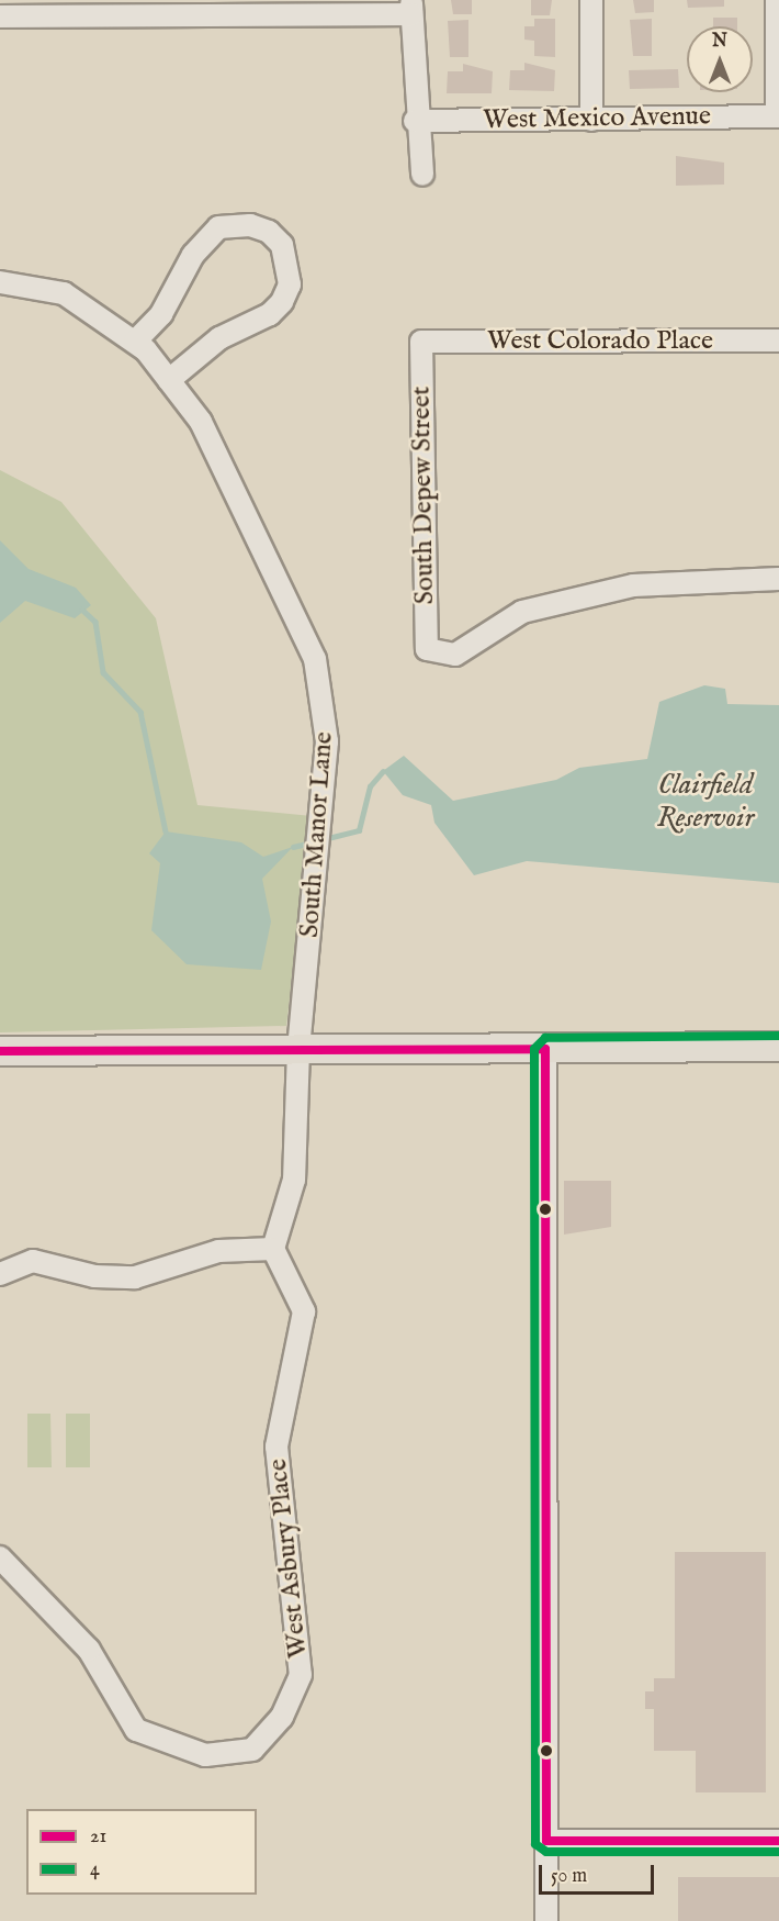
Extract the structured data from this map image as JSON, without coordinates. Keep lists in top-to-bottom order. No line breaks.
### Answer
{"streets":{"street":["West Mexico Avenue","West Colorado Place","South Depew Street","South Manor Lane","West Asbury Place"]},"crossings":[["West Colorado Place","South Depew Street"],["South Manor Lane","West Asbury Place"]],"water":["Clairfield Reservoir"],"lines":["transit line 4","transit line 21"],"legend":["21","4"],"scale_bar":"50 m","north":"top"}
